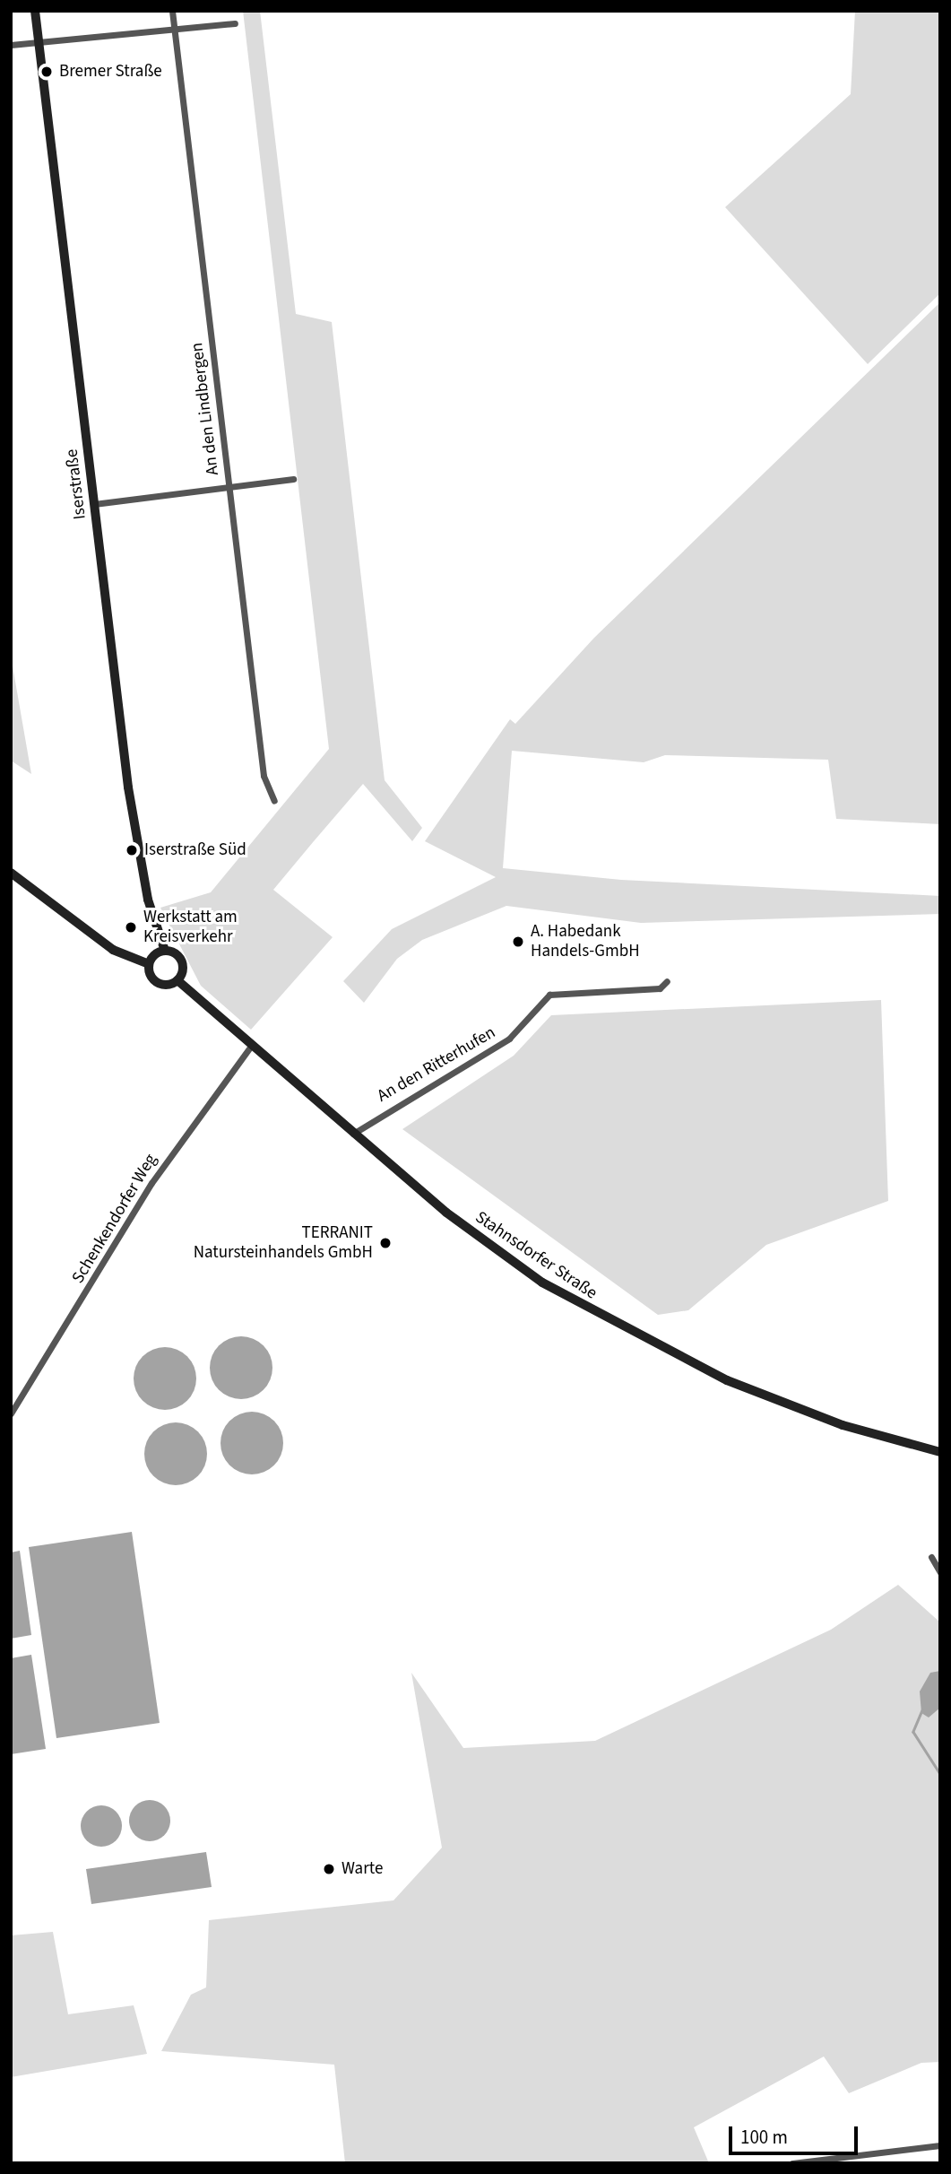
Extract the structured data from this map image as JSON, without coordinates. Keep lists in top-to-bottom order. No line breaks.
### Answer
{"streets":{"street":["An den Lindbergen","Iserstraße","An den Ritterhufen","Schenkendorfer Weg","Stahnsdorfer Straße"]},"crossings":[["Iserstraße","Stahnsdorfer Straße"],["An den Ritterhufen","Stahnsdorfer Straße"],["Schenkendorfer Weg","Stahnsdorfer Straße"]],"places":["Bremer Straße","Iserstraße Süd","Werkstatt am Kreisverkehr","A. Habedank Handels-GmbH","TERRANIT Natursteinhandels GmbH","Warte"],"scale_bar":"100 m"}
